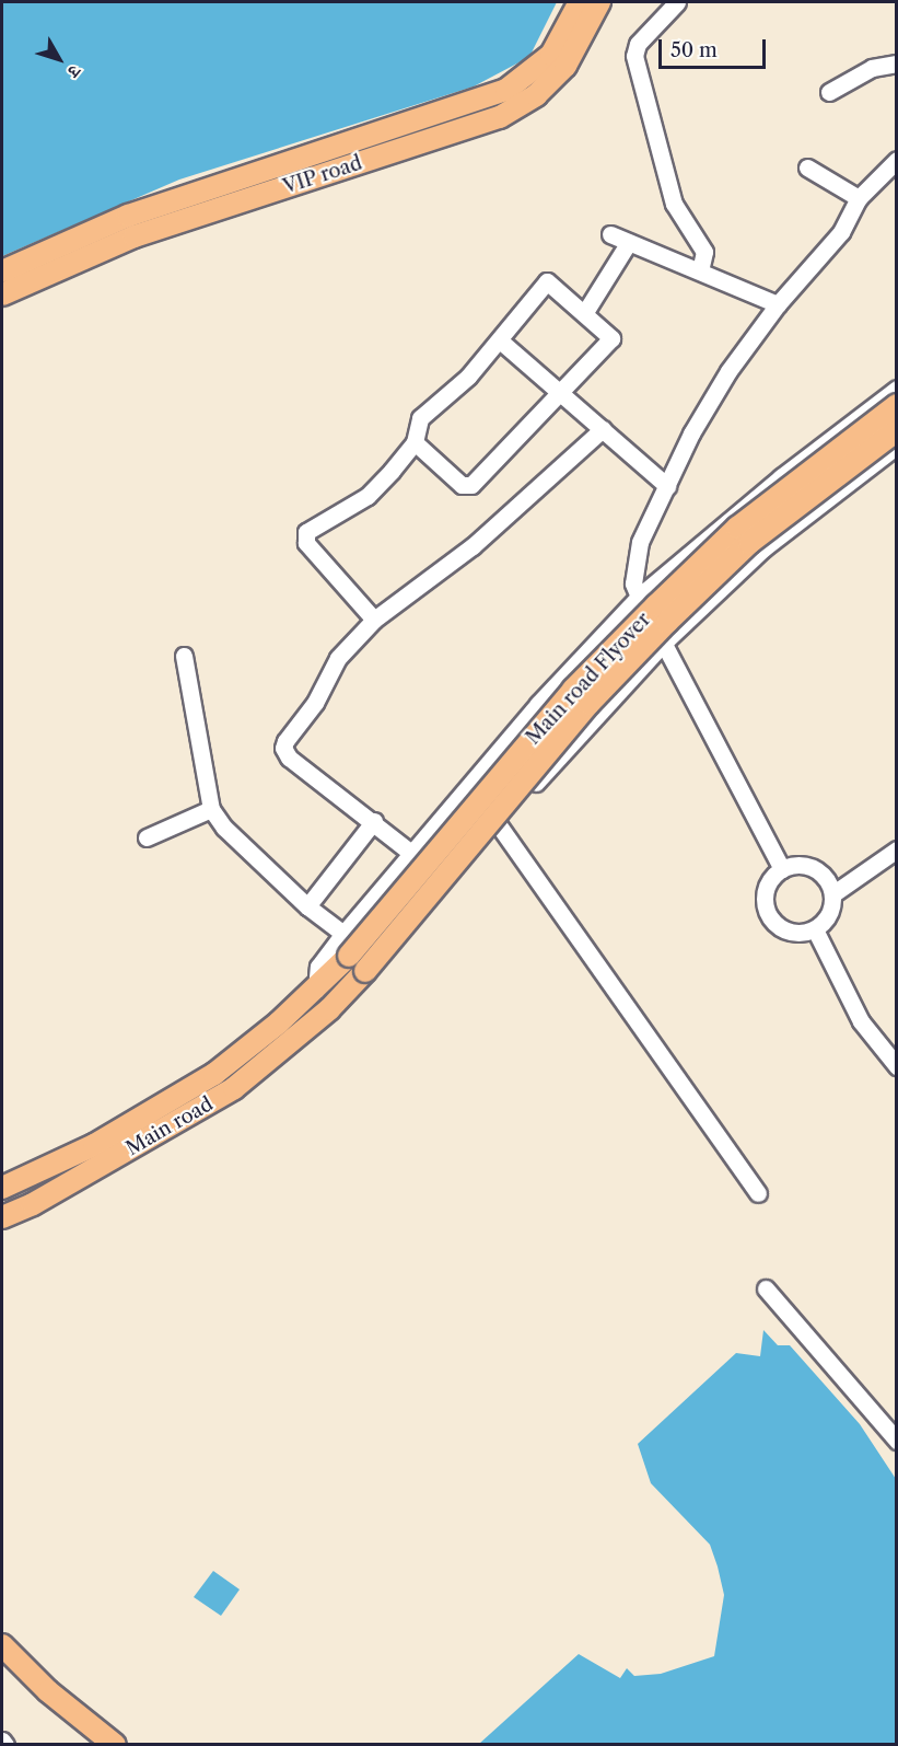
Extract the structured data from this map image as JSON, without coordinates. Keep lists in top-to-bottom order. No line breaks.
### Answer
{"streets":{"main road":["VIP road","Main road Flyover","Main road"]},"crossings":[["Main road Flyover","Main road"]],"scale_bar":"50 m","north":"bottom right"}
